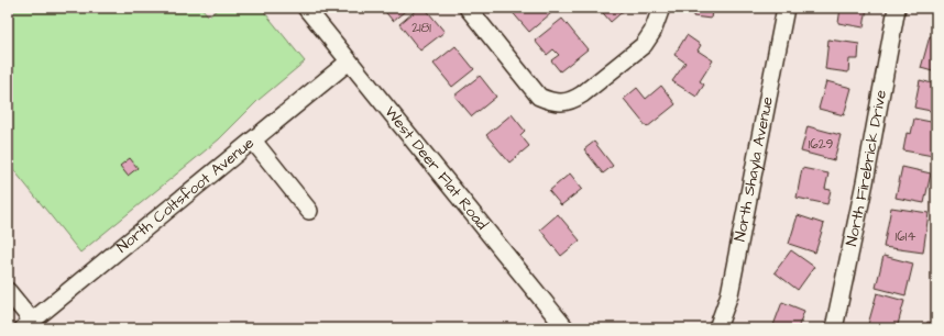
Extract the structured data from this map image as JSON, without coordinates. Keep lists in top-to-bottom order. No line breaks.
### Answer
{"streets":{"street":["West Deer Flat Road","North Firebrick Drive","North Shayla Avenue","North Coltsfoot Avenue"]},"crossings":[["West Deer Flat Road","North Coltsfoot Avenue"]],"house_numbers":["2181","1629","1614"]}
